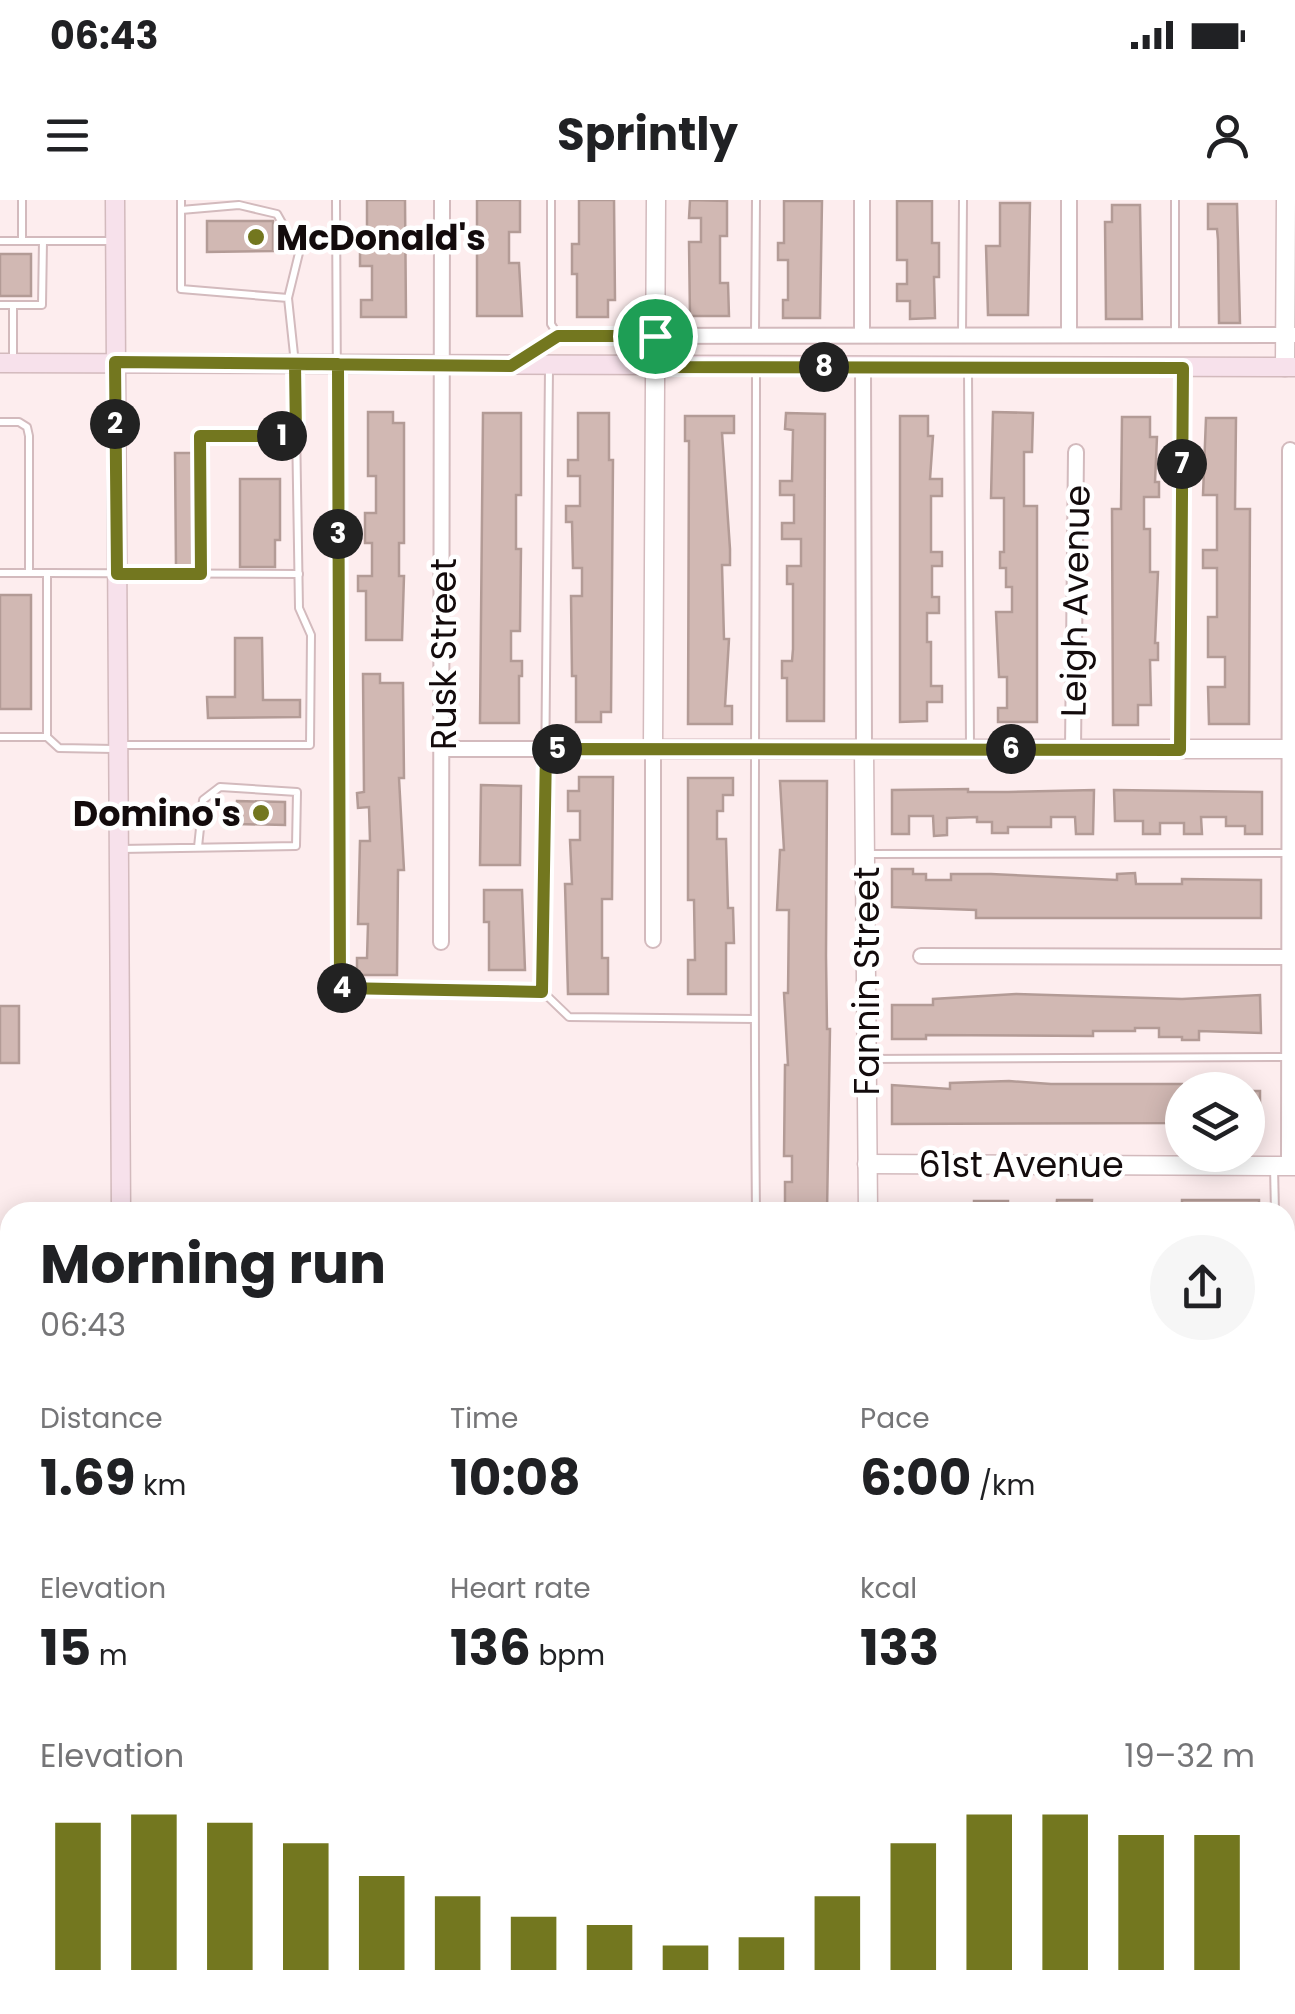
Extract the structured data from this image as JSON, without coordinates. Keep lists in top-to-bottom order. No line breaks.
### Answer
{"streets":{"street":["Leigh Avenue","Rusk Street","Fannin Street","61st Avenue"]},"crossings":[["Fannin Street","61st Avenue"]],"places":["McDonald's","Domino's"],"page":{"status":"06:43","header":"Sprintly","pins":["8","2","1","7","3","5","6","4"],"heading":["Morning run","06:43"],"stats":[["Distance","1.69 km"],["Time","10:08"],["Pace","6:00 /km"],["Elevation","15 m"],["Heart rate","136 bpm"],["kcal","133"]],"chart":["Elevation","19–32 m"]}}
